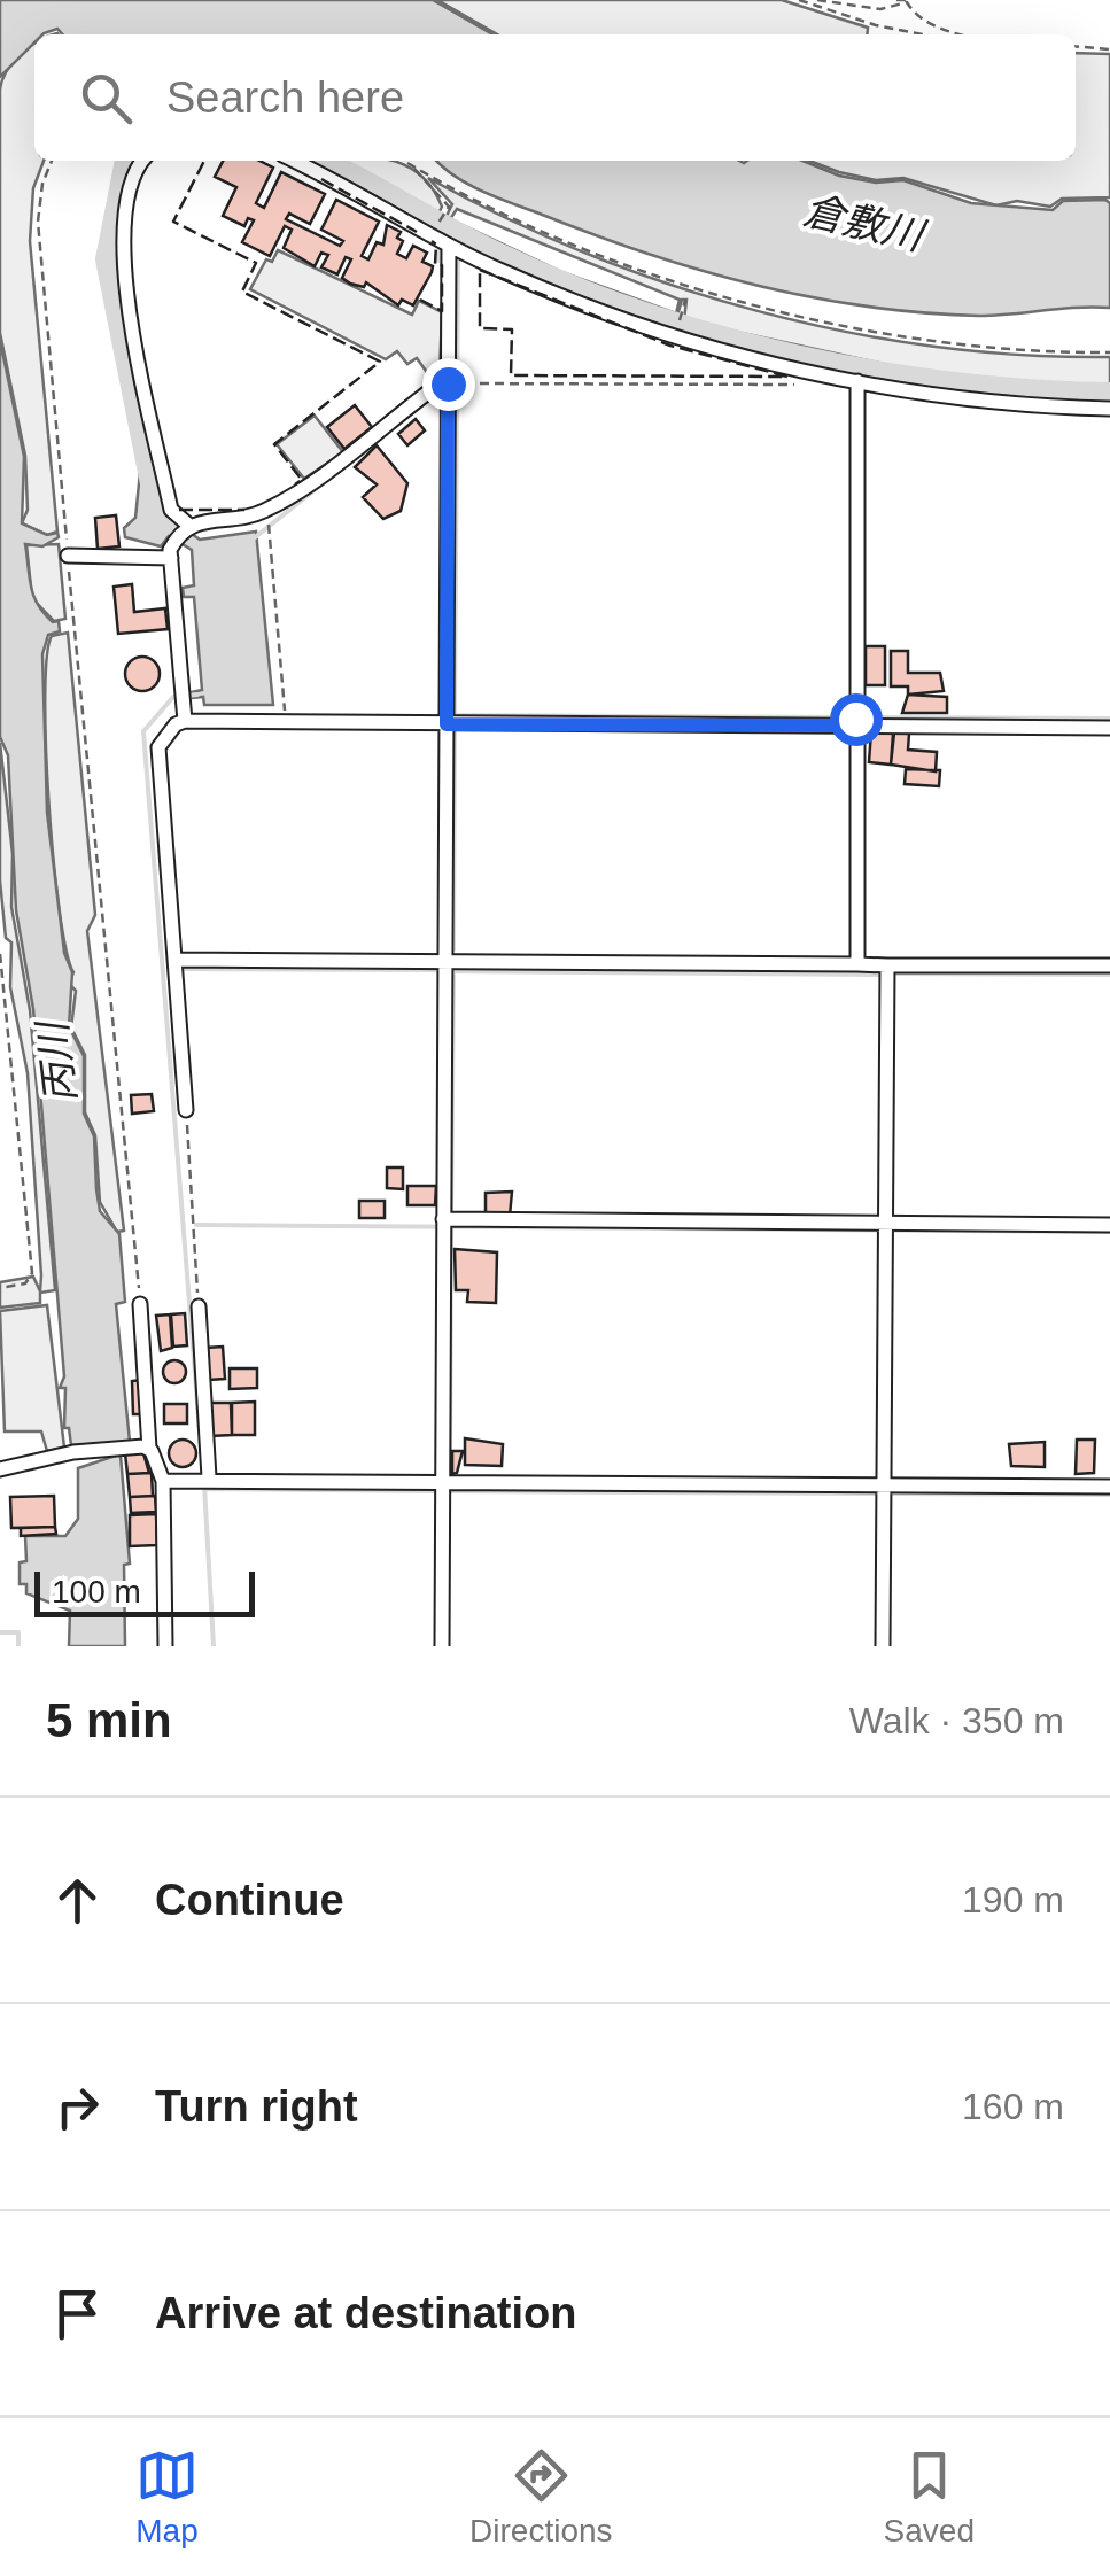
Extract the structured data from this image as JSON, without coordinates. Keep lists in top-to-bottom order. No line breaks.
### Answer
{"water":["倉敷川","丙川"],"scale_bar":"100 m","page":{"search":"Search here","scale":"100 m","heading":["5 min","Walk · 350 m"],"list":[["Continue","190 m"],["Turn right","160 m"],"Arrive at destination"],"nav":["Map","Directions","Saved"]}}
